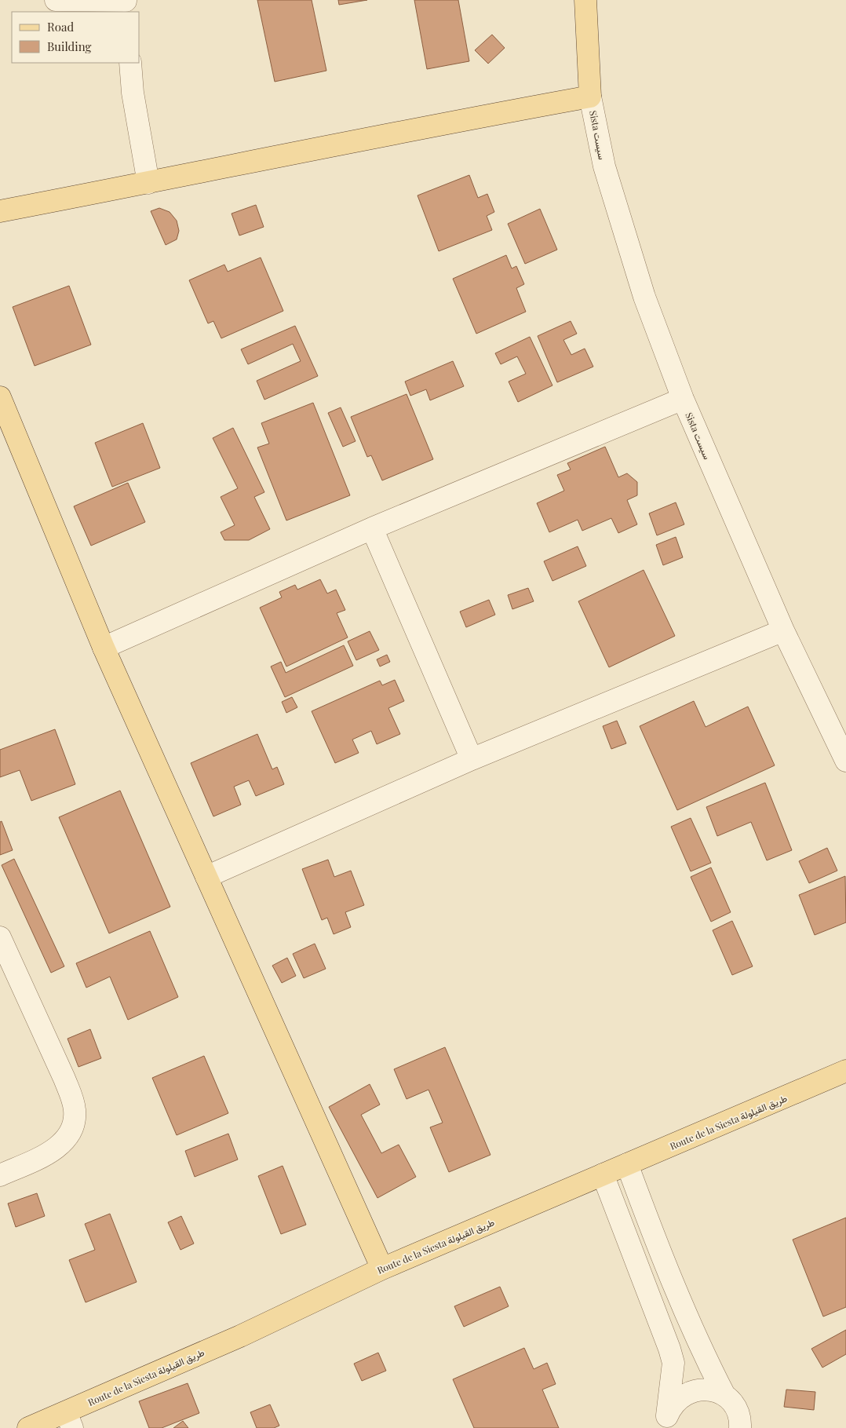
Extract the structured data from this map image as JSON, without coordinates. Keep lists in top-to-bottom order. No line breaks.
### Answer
{"streets":{"main road":["Route de la Siesta طريق القيلولة"],"street":["Sista سيست"]},"legend":["Road","Building"]}
